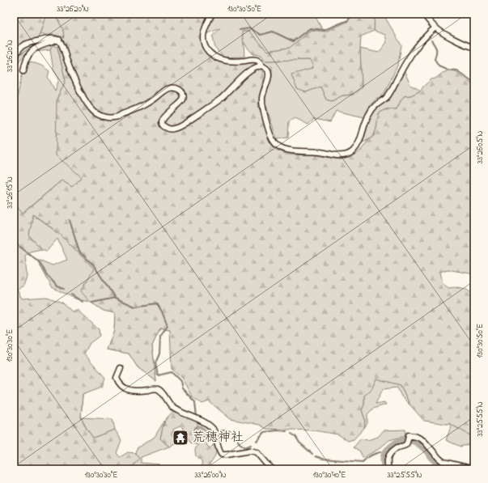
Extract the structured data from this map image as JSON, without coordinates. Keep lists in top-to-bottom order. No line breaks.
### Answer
{"places":{"temple":["荒穂神社"]},"coordinates":["33°26'20\"N","130°30'50\"E","33°26'05\"N","33°26'15\"N","130°30'30\"E","33°25'55\"N","33°26'00\"N","130°30'40\"E"]}
